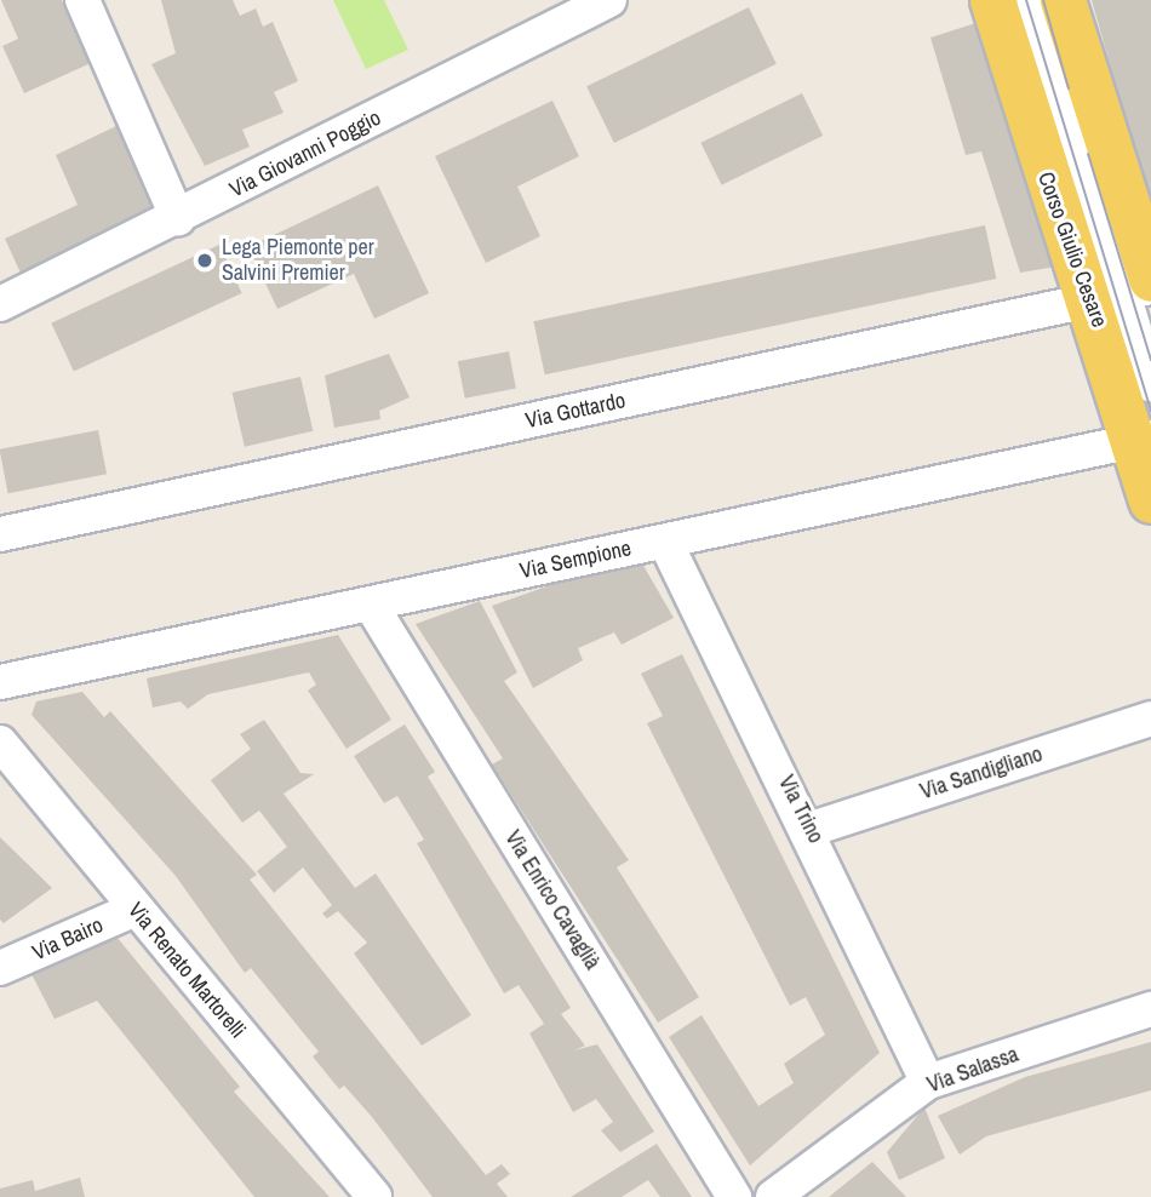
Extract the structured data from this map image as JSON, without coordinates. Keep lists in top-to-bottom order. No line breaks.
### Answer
{"streets":{"main road":["Corso Giulio Cesare"],"street":["Via Giovanni Poggio","Via Gottardo","Via Sempione","Via Sandigliano","Via Trino","Via Enrico Cavaglià","Via Bairo","Via Renato Martorelli","Via Salassa"]},"crossings":[["Corso Giulio Cesare","Via Gottardo"],["Corso Giulio Cesare","Via Sempione"],["Via Sempione","Via Trino"],["Via Sempione","Via Enrico Cavaglià"],["Via Sandigliano","Via Trino"],["Via Trino","Via Salassa"],["Via Bairo","Via Renato Martorelli"]],"places":["Lega Piemonte per Salvini Premier"]}
